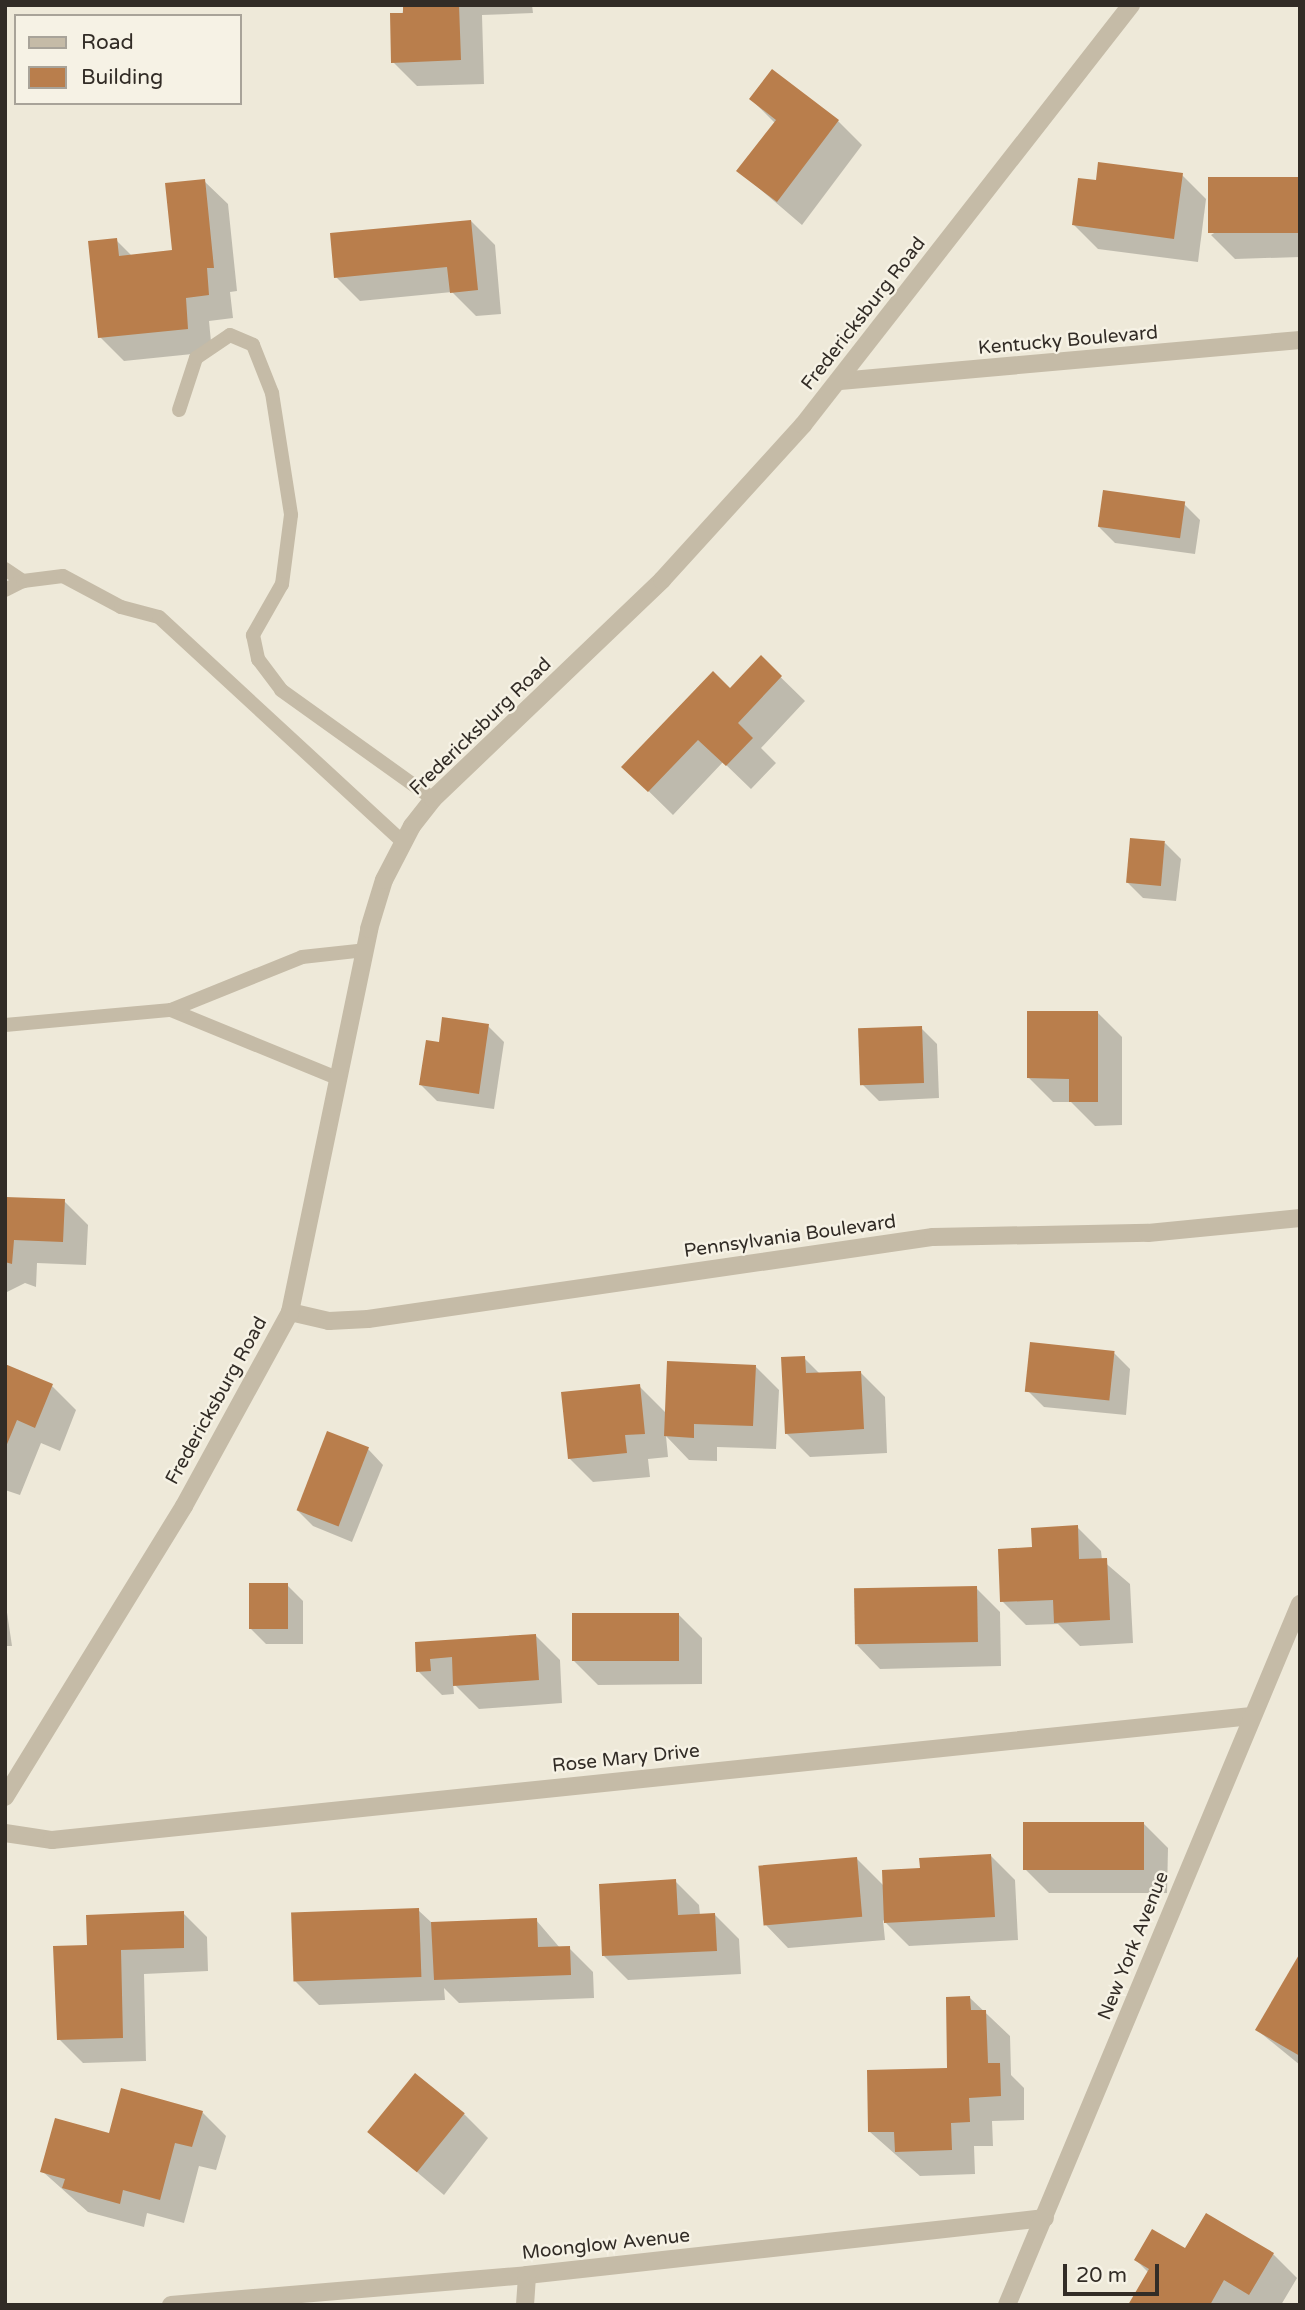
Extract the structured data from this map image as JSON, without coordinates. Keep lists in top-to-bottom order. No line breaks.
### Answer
{"streets":{"street":["Fredericksburg Road","Kentucky Boulevard","Pennsylvania Boulevard","Rose Mary Drive","New York Avenue","Moonglow Avenue"]},"crossings":[["Fredericksburg Road","Kentucky Boulevard"],["Fredericksburg Road","Pennsylvania Boulevard"],["Rose Mary Drive","New York Avenue"],["New York Avenue","Moonglow Avenue"]],"legend":["Road","Building"],"scale_bar":"20 m"}
